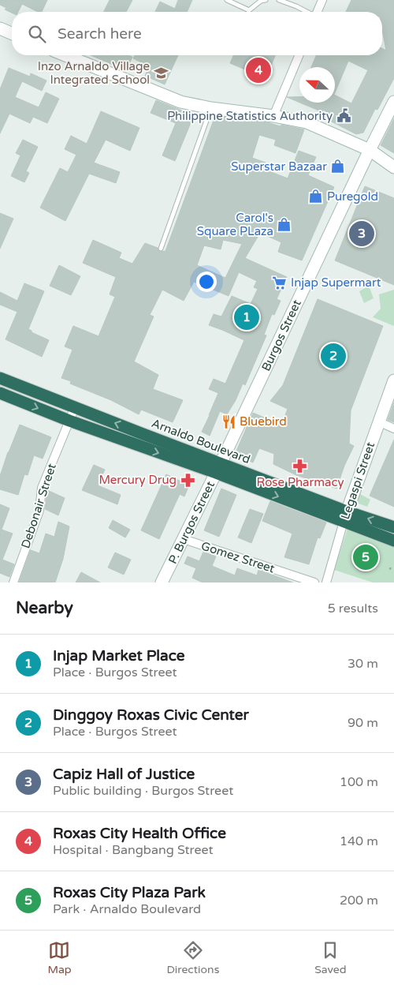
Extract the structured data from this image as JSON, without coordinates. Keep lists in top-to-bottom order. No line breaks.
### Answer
{"streets":{"highway":["Arnaldo Boulevard"],"street":["Burgos Street","Legaspi Street","Debonair Street","P. Burgos Street","Gomez Street"]},"crossings":[["Burgos Street","Arnaldo Boulevard"],["Burgos Street","P. Burgos Street"],["Arnaldo Boulevard","Legaspi Street"],["Arnaldo Boulevard","Debonair Street"],["Arnaldo Boulevard","P. Burgos Street"],["P. Burgos Street","Gomez Street"]],"places":{"school or university":["Inzo Arnaldo Village Integrated School"],"public building":["Philippine Statistics Authority"],"shop":["Superstar Bazaar","Puregold","Carol's Square PLaza"],"supermarket":["Injap Supermart"],"restaurant":["Bluebird"],"pharmacy":["Rose Pharmacy","Mercury Drug"]},"north":"left","page":{"search":"Search here","pins":["4","3","1","2","5"],"heading":["Nearby","5 results"],"list":[{"mark":"1","name":"Injap Market Place","note":"Place · Burgos Street","value":"30 m"},{"mark":"2","name":"Dinggoy Roxas Civic Center","note":"Place · Burgos Street","value":"90 m"},{"mark":"3","name":"Capiz Hall of Justice","note":"Public building · Burgos Street","value":"100 m"},{"mark":"4","name":"Roxas City Health Office","note":"Hospital · Bangbang Street","value":"140 m"},{"mark":"5","name":"Roxas City Plaza Park","note":"Park · Arnaldo Boulevard","value":"200 m"}],"nav":["Map","Directions","Saved"]}}
